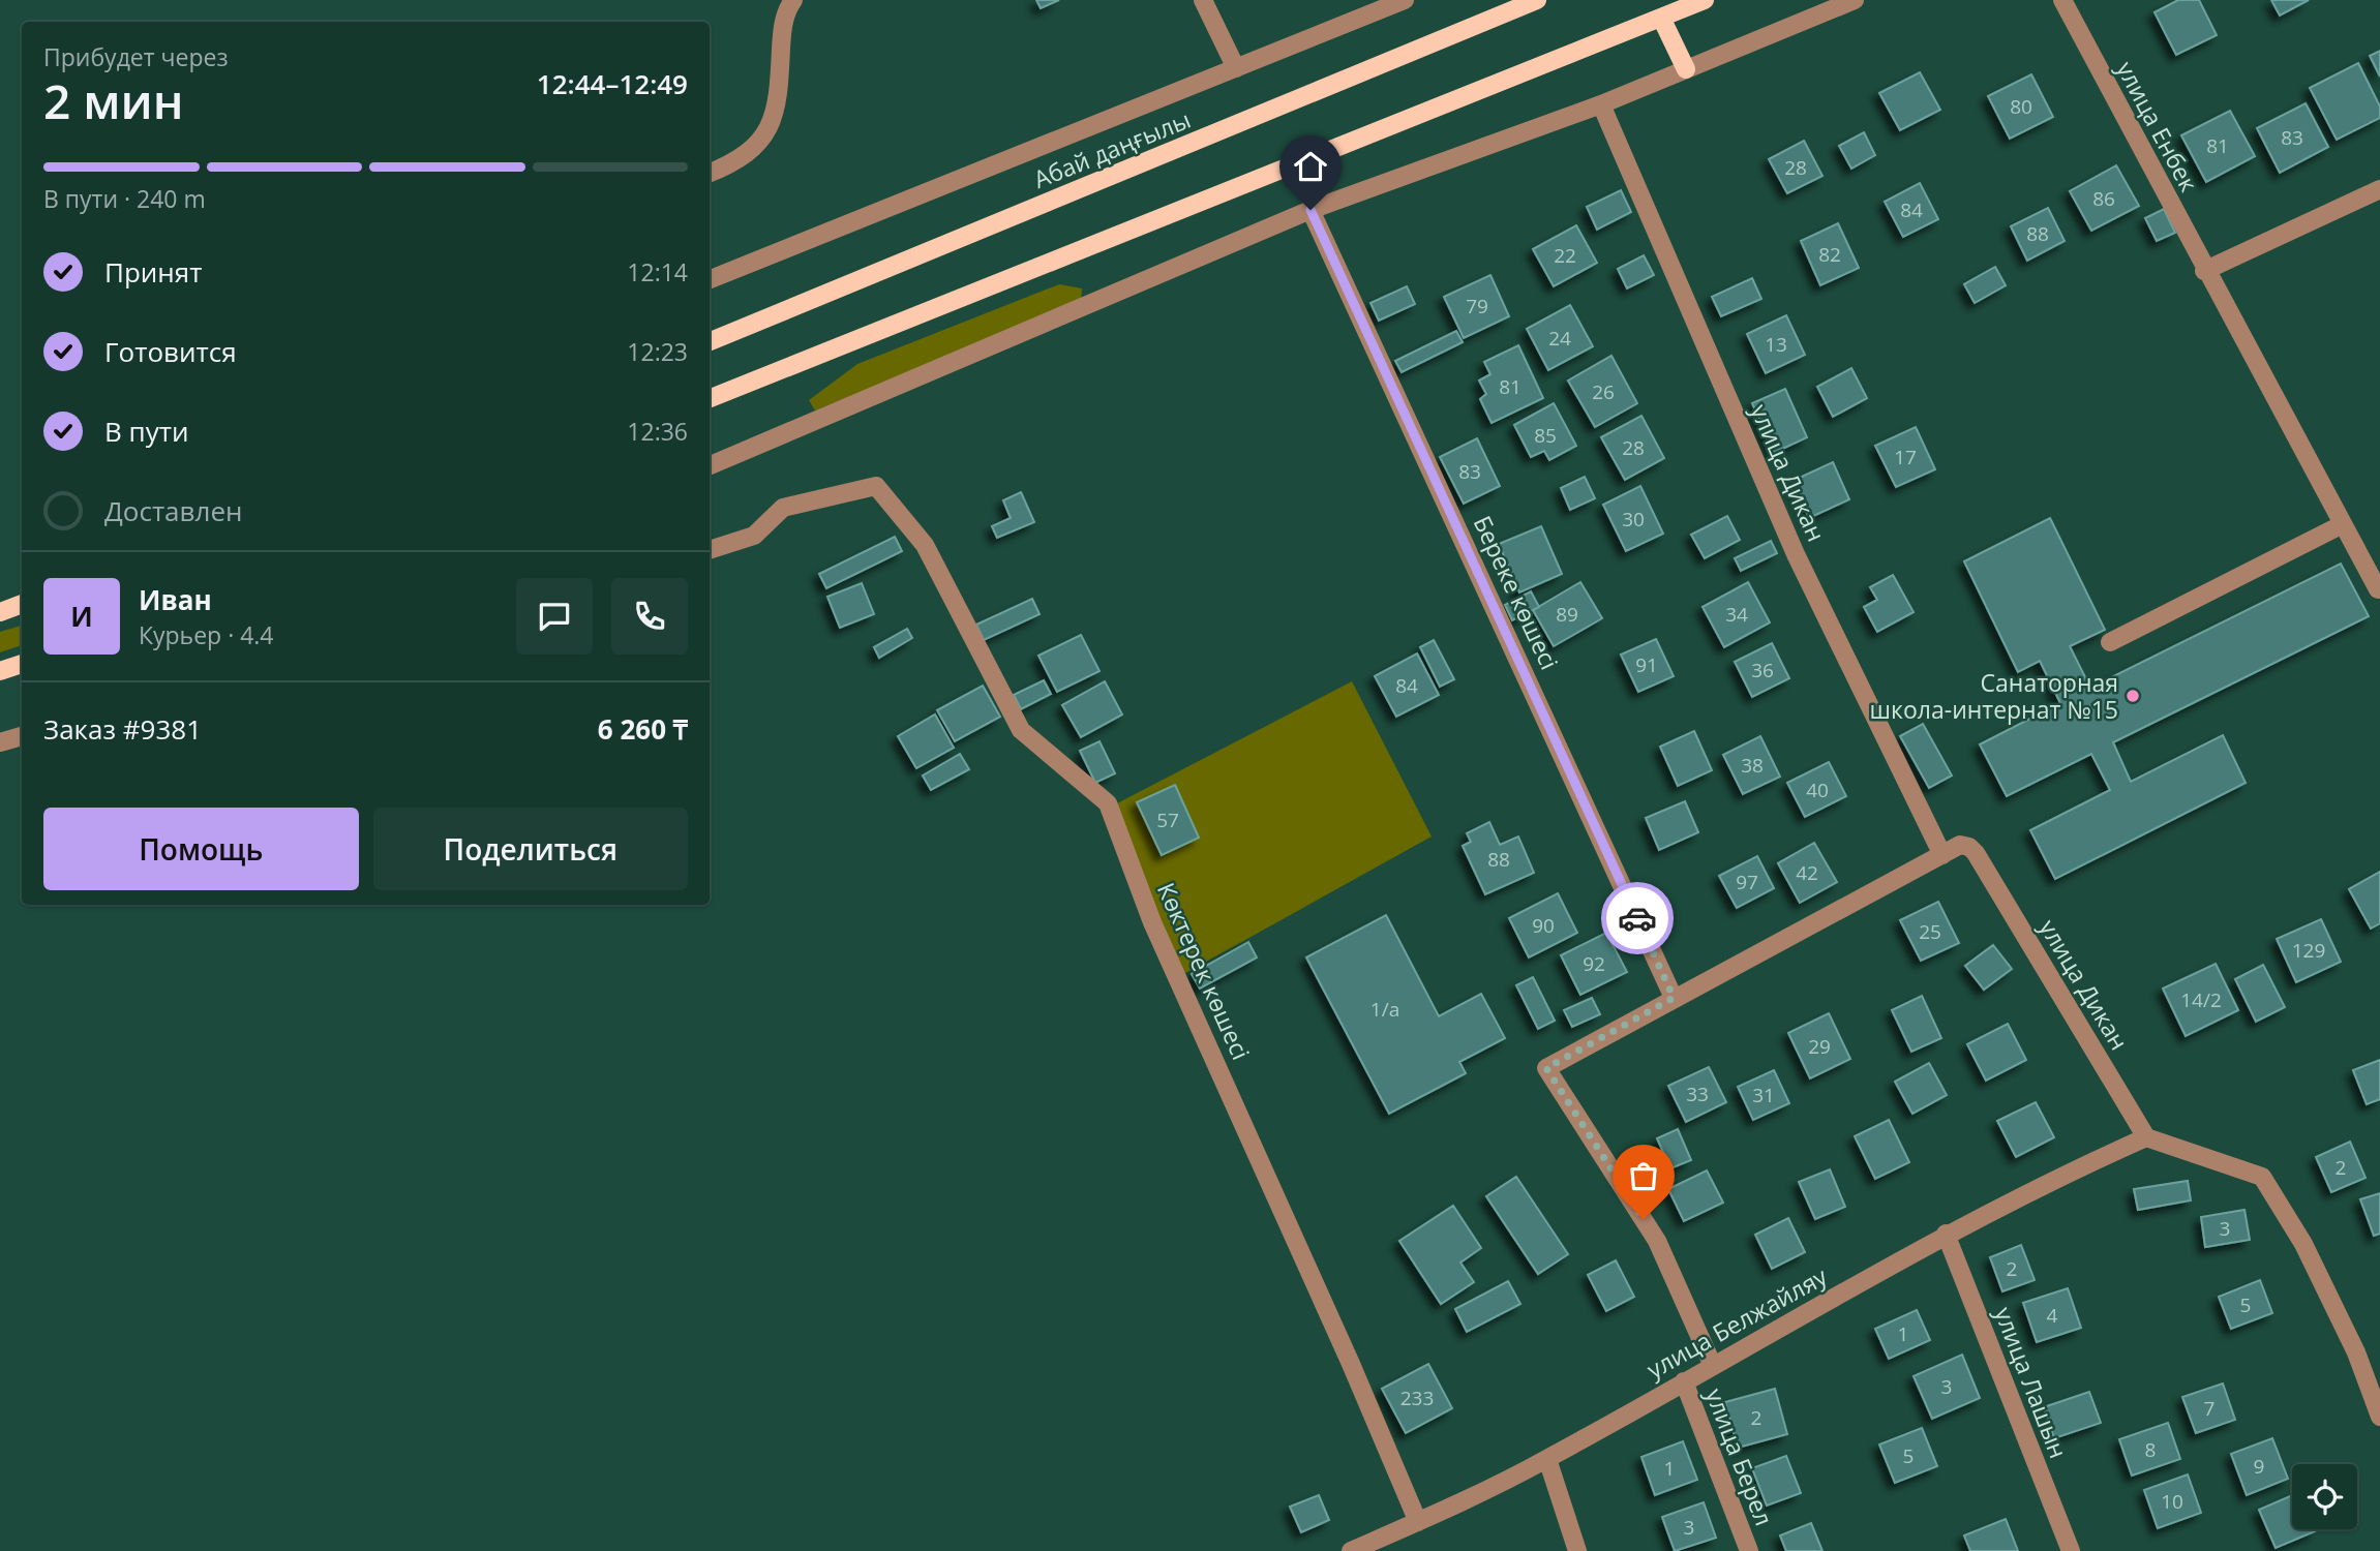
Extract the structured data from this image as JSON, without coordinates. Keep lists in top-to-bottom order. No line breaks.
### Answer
{"streets":{"main road":["Абай даңғылы"],"street":["улица Енбек","улица Дикан","Береке көшесі","Көктерек көшесі","улица Белжайляу","улица Лашын","улица Берел"]},"crossings":[["улица Дикан","Береке көшесі"],["улица Дикан","улица Белжайляу"],["Көктерек көшесі","улица Белжайляу"],["улица Белжайляу","улица Лашын"],["улица Белжайляу","улица Берел"]],"places":["Санаторная школа-интернат №15"],"house_numbers":["80","83","81","28","86","84","88","82","22","79","24","13","81","26","85","28","17","83","30","89","34","91","36","84","38","40","57","88","42","97","90","25","129","92","14/2","1/а","29","33","31","2","3","2","5","4","1","3","233","7","2","8","5","9","1","10","3"],"page":{"heading":["2 мин","Прибудет через","12:44–12:49"],"panel":["Иван","Курьер · 4.4","Заказ #9381","6 260 ₸"],"bar":"В пути · 240 m","list":[["Принят","12:14"],["Готовится","12:23"],["В пути","12:36"],"Доставлен"],"round":"И","buttons":["Помощь","Поделиться"]}}
